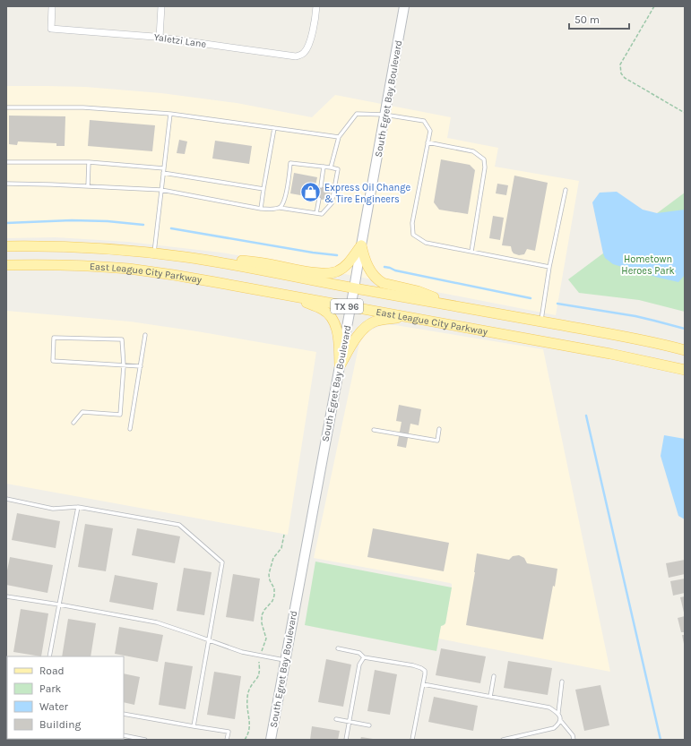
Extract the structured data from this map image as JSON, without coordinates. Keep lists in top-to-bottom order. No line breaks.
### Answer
{"streets":{"main road":["South Egret Bay Boulevard","East League City Parkway","TX 96"],"street":["Yaletzi Lane"]},"crossings":[["South Egret Bay Boulevard","East League City Parkway"]],"parks":["Hometown Heroes Park"],"places":{"shop":["Express Oil Change & Tire Engineers"]},"legend":["Road","Park","Water","Building"],"scale_bar":"50 m"}
